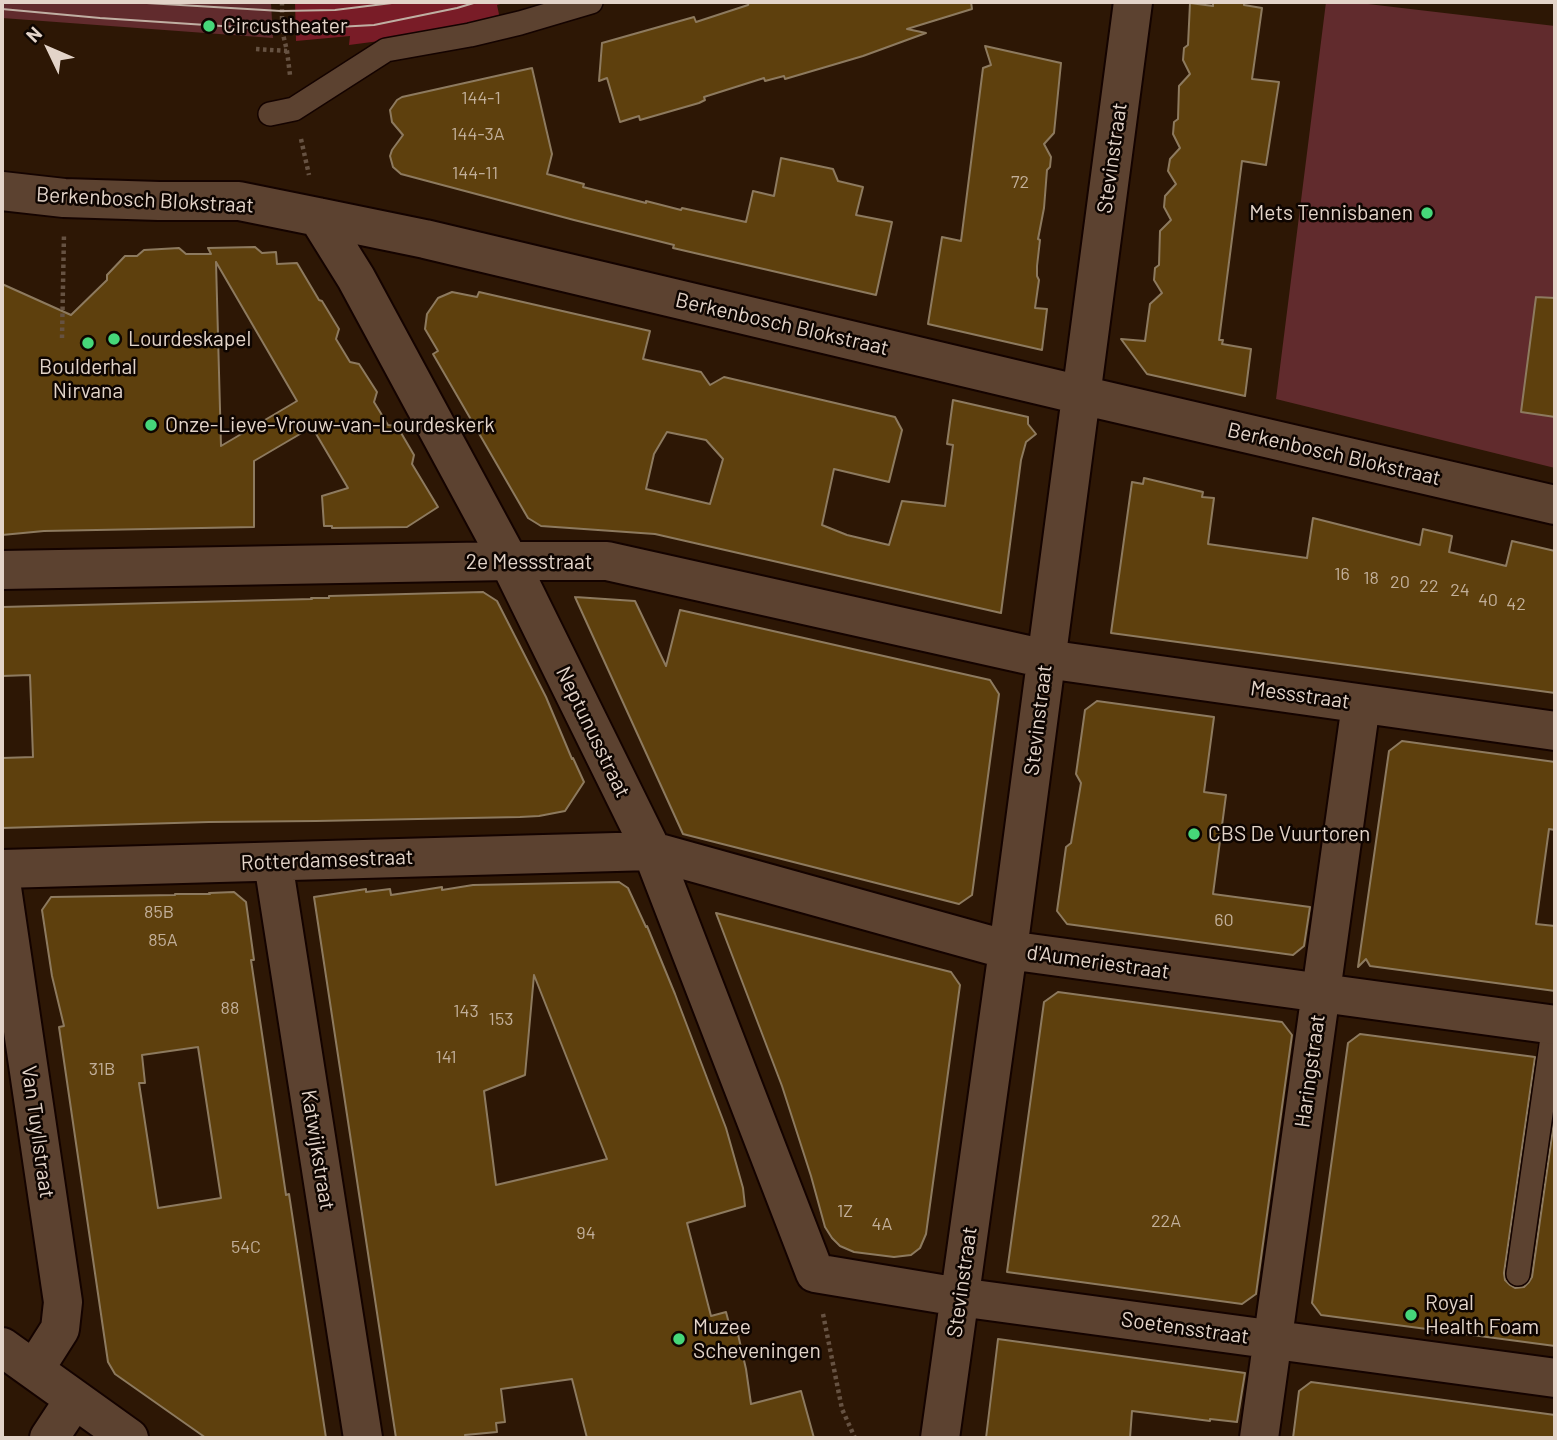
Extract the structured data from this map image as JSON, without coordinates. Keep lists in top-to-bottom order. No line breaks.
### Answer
{"streets":{"street":["Stevinstraat","Berkenbosch Blokstraat","2e Messstraat","Messstraat","Neptunusstraat","Rotterdamsestraat","d'Aumeriestraat","Haringstraat","Van Tuyllstraat","Katwijkstraat","Soetensstraat"]},"crossings":[["Stevinstraat","Berkenbosch Blokstraat"],["Stevinstraat","2e Messstraat"],["Stevinstraat","Messstraat"],["Stevinstraat","d'Aumeriestraat"],["Stevinstraat","Soetensstraat"],["Berkenbosch Blokstraat","Neptunusstraat"],["2e Messstraat","Messstraat"],["2e Messstraat","Neptunusstraat"],["Messstraat","Haringstraat"],["Neptunusstraat","Rotterdamsestraat"],["Neptunusstraat","d'Aumeriestraat"],["Neptunusstraat","Soetensstraat"],["Rotterdamsestraat","d'Aumeriestraat"],["Rotterdamsestraat","Katwijkstraat"],["d'Aumeriestraat","Haringstraat"],["Haringstraat","Soetensstraat"]],"places":["Circustheater","Mets Tennisbanen","Lourdeskapel","Boulderhal Nirvana","Onze-Lieve-Vrouw-van-Lourdeskerk","CBS De Vuurtoren","Royal Health Foam","Muzee Scheveningen"],"house_numbers":["144-1","144-3A","144-11","72","16","18","20","22","24","40","42","85B","60","85A","88","143","153","141","31B","1Z","22A","4A","94","54C"],"north":"top left"}
